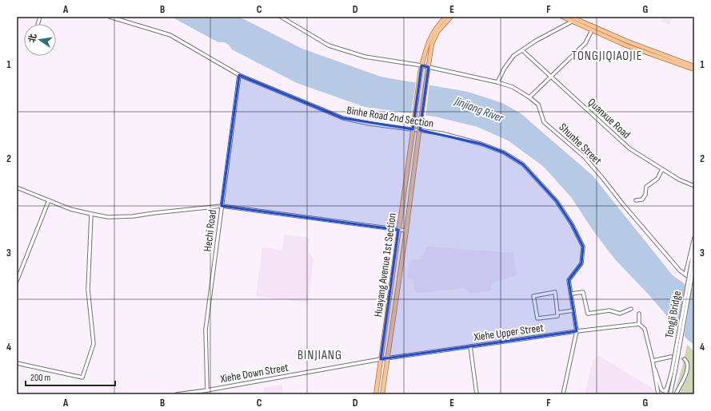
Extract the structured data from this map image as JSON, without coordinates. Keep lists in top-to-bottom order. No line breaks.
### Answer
{"streets":{"main road":["Huayang Avenue 1st Section"],"street":["Binhe Road 2nd Section","Quanxue Road","Shunhe Street","Hechi Road","Tongji Bridge","Xiehe Upper Street","Xiehe Down Street"]},"crossings":[["Binhe Road 2nd Section","Hechi Road"],["Shunhe Street","Huayang Avenue 1st Section"],["Hechi Road","Xiehe Down Street"],["Huayang Avenue 1st Section","Xiehe Upper Street"],["Huayang Avenue 1st Section","Xiehe Down Street"],["Xiehe Upper Street","Xiehe Down Street"]],"districts":["TONGJIQIAOJIE","BINJIANG"],"water":["Jinjiang River"],"scale_bar":"200 m","north":"left","grid":{"columns":["A","B","C","D","E","F","G"],"rows":["1","2","3","4"]}}
